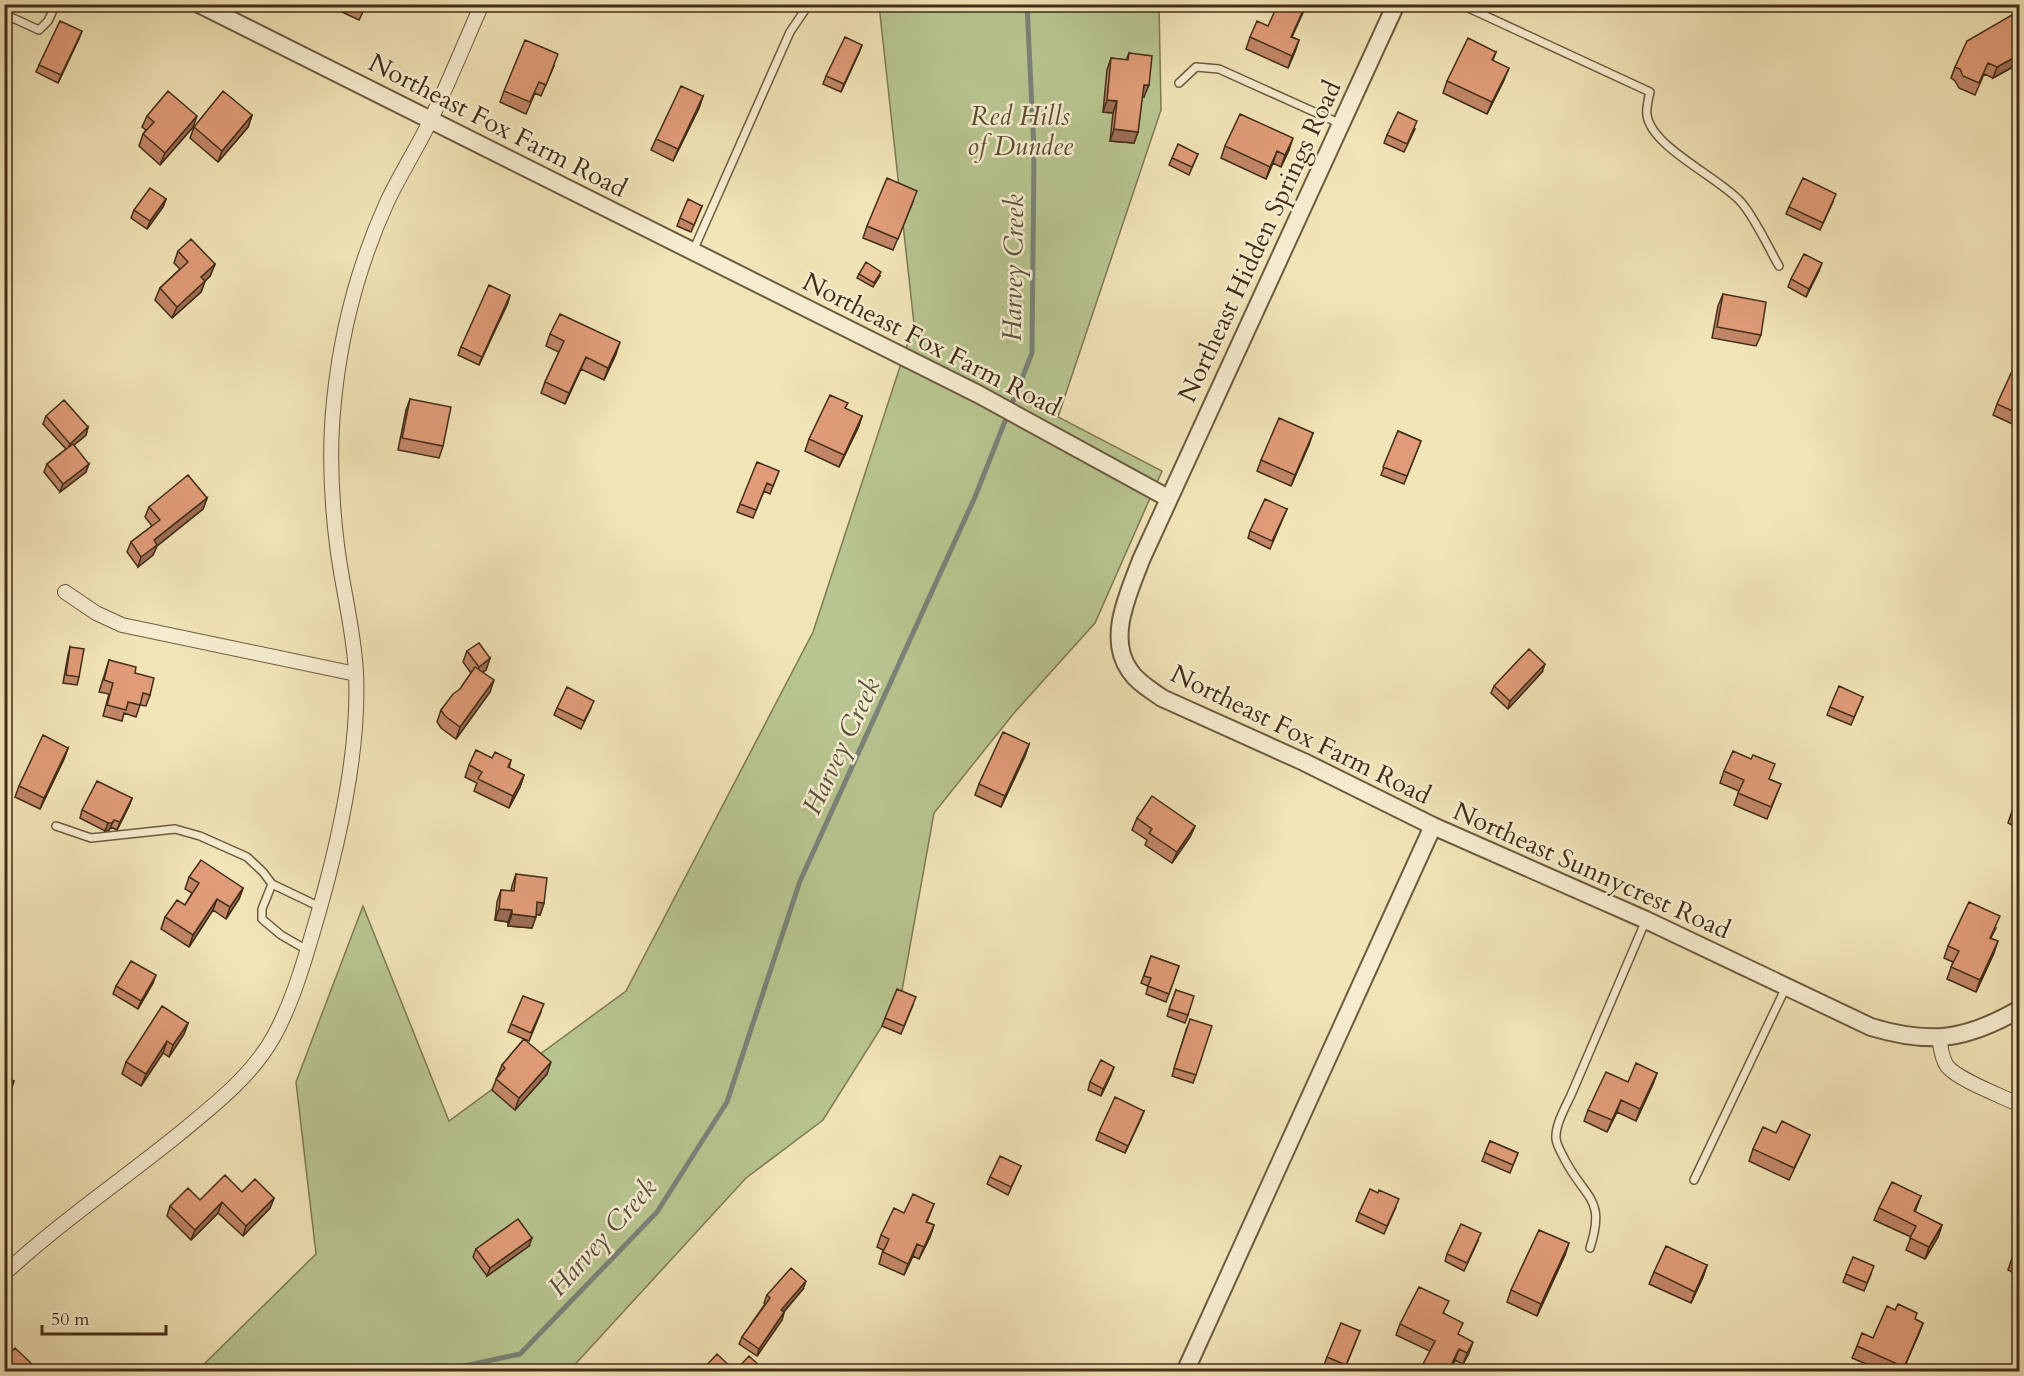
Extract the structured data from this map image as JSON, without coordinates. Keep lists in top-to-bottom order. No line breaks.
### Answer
{"streets":{"street":["Northeast Fox Farm Road","Northeast Hidden Springs Road","Northeast Sunnycrest Road"]},"crossings":[["Northeast Fox Farm Road","Northeast Hidden Springs Road"],["Northeast Fox Farm Road","Northeast Sunnycrest Road"]],"water":["Harvey Creek"],"parks":["Red Hills of Dundee"],"scale_bar":"50 m"}
